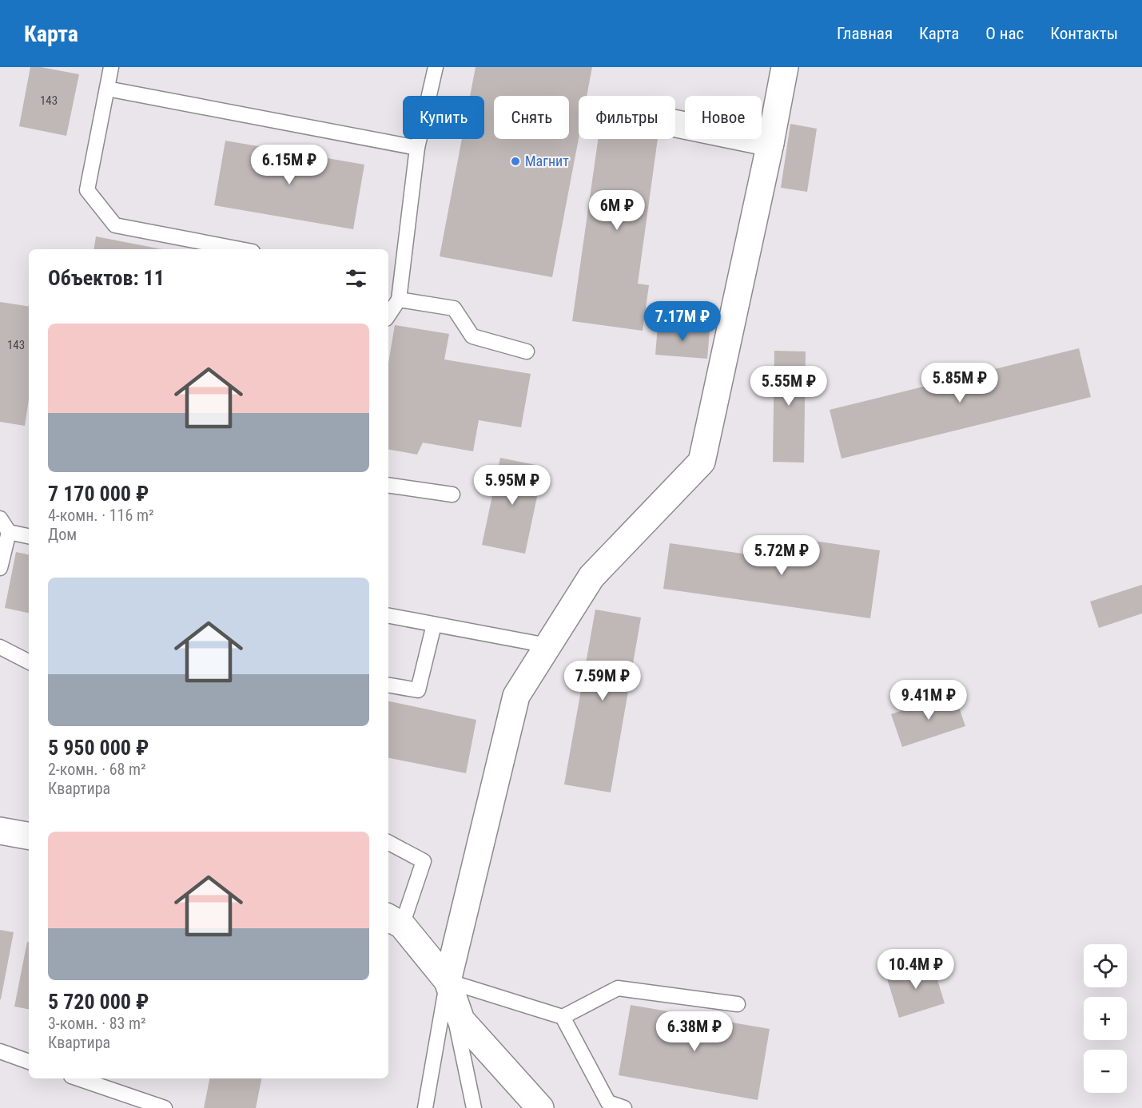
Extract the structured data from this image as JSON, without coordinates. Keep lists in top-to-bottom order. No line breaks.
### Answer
{"places":["Магнит"],"house_numbers":["143","143"],"page":{"header":"Карта","nav":["Главная","Карта","О нас","Контакты"],"chip":["Купить","Снять","Фильтры","Новое"],"price":["6.15M ₽","6M ₽","7.17M ₽","5.85M ₽","5.55M ₽","5.95M ₽","5.72M ₽","7.59M ₽","9.41M ₽","10.4M ₽","6.38M ₽"],"heading":"Объектов: 11","list":[{"name":"7 170 000 ₽","note":"4-комн. · 116 m² · Дом"},{"name":"5 950 000 ₽","note":"2-комн. · 68 m² · Квартира"},{"name":"5 720 000 ₽","note":"3-комн. · 83 m² · Квартира"}],"map_buttons":["+","−"]}}
